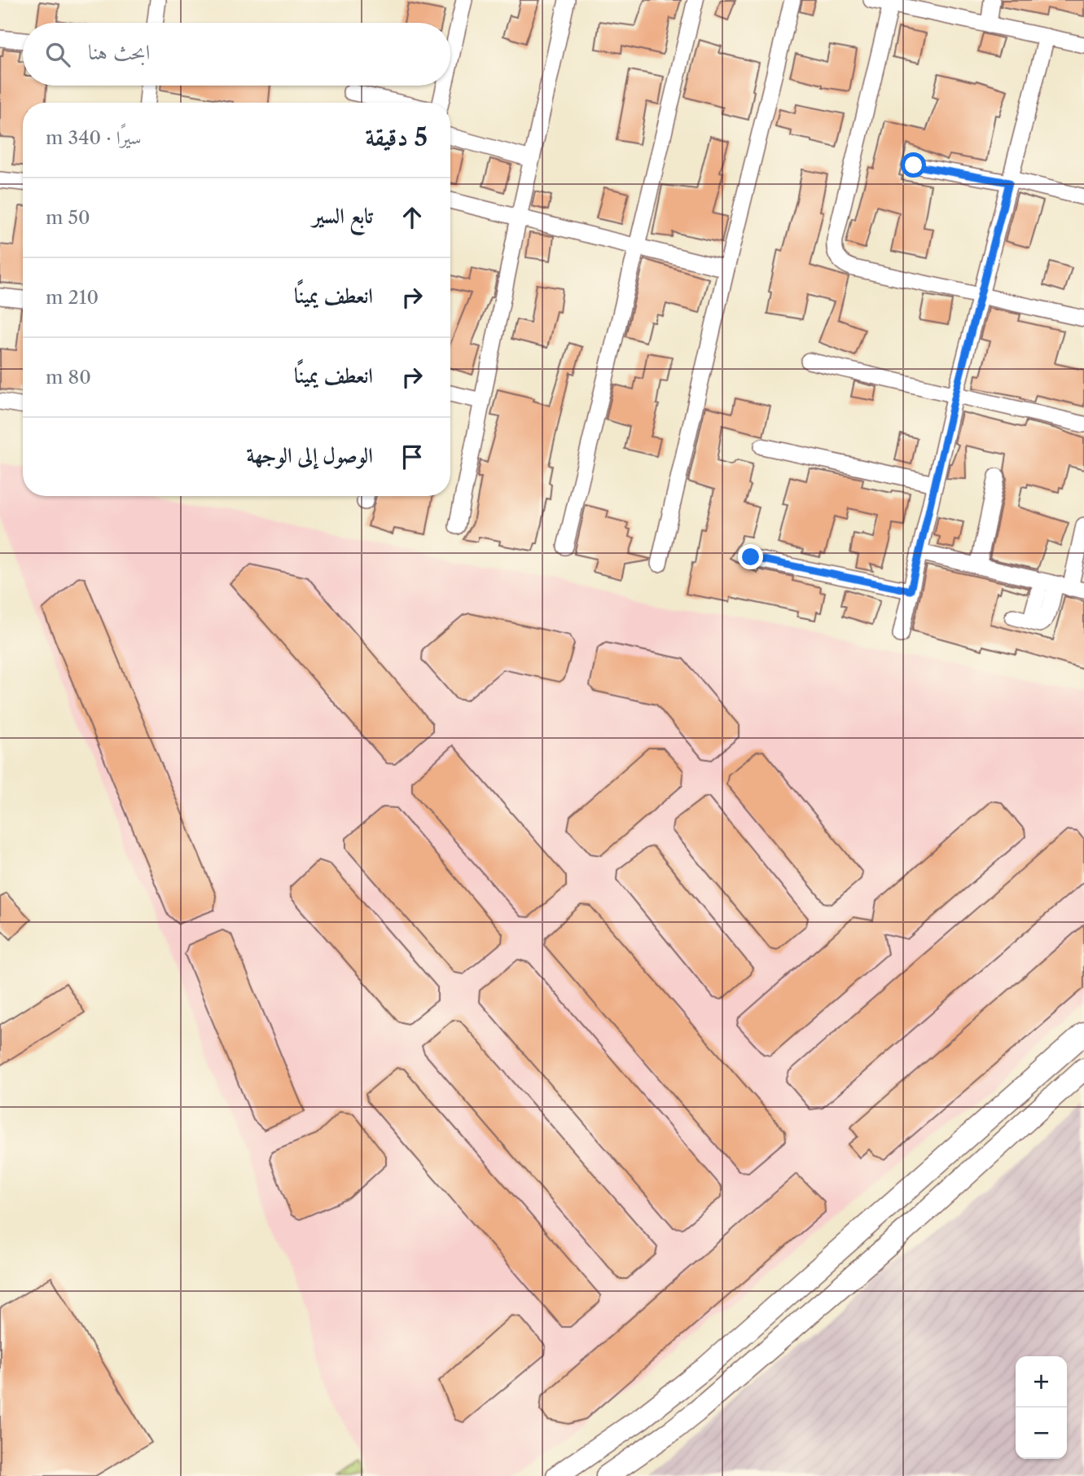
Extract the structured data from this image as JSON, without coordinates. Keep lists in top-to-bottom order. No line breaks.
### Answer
{"page":{"search":"ابحث هنا","heading":["5 دقيقة","سيرًا · 340 m"],"list":[["تابع السير","50 m"],["انعطف يمينًا","210 m"],["انعطف يمينًا","80 m"],"الوصول إلى الوجهة"],"map_buttons":["+","−"]}}
